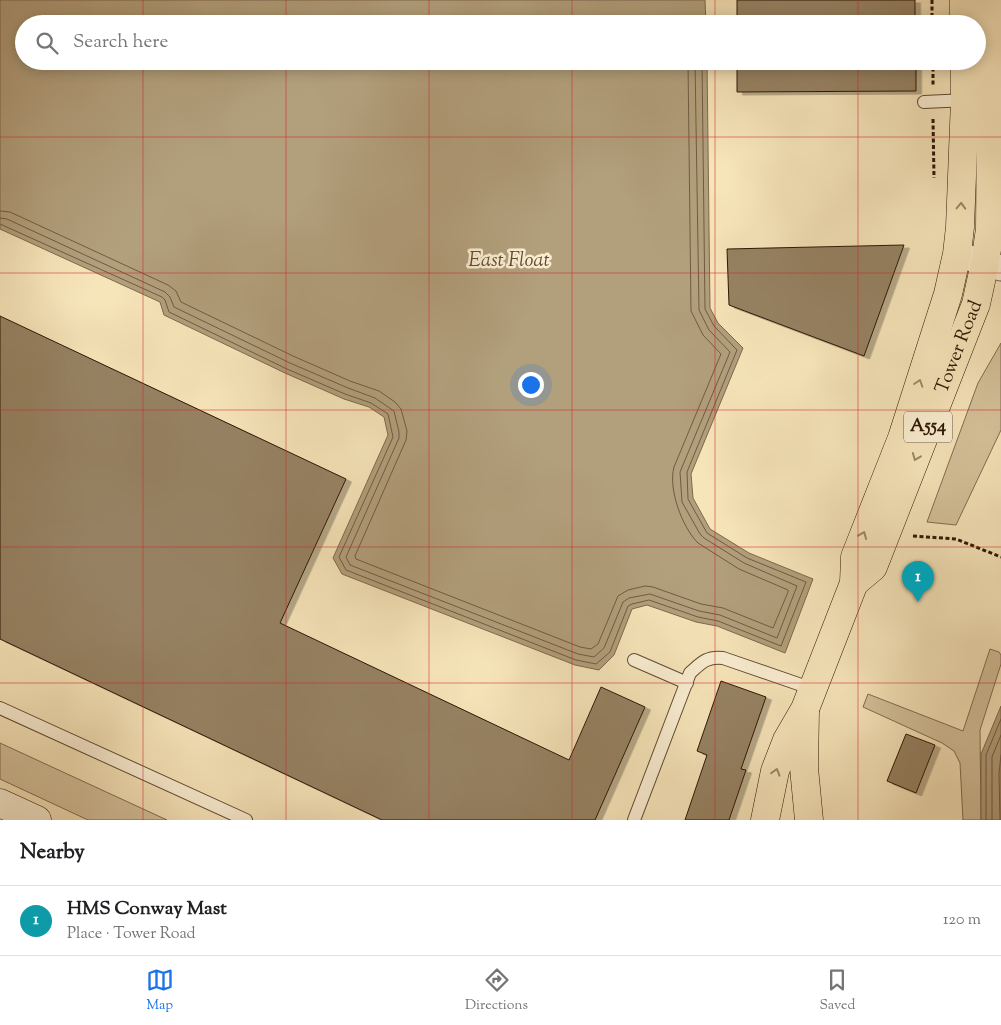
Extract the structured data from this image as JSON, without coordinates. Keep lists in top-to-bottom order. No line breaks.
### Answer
{"streets":{"highway":["Tower Road","A554"]},"water":["East Float"],"page":{"search":"Search here","pins":"1","heading":"Nearby","list":[{"mark":"1","name":"HMS Conway Mast","note":"Place · Tower Road","value":"120 m"}],"nav":["Map","Directions","Saved"]}}
